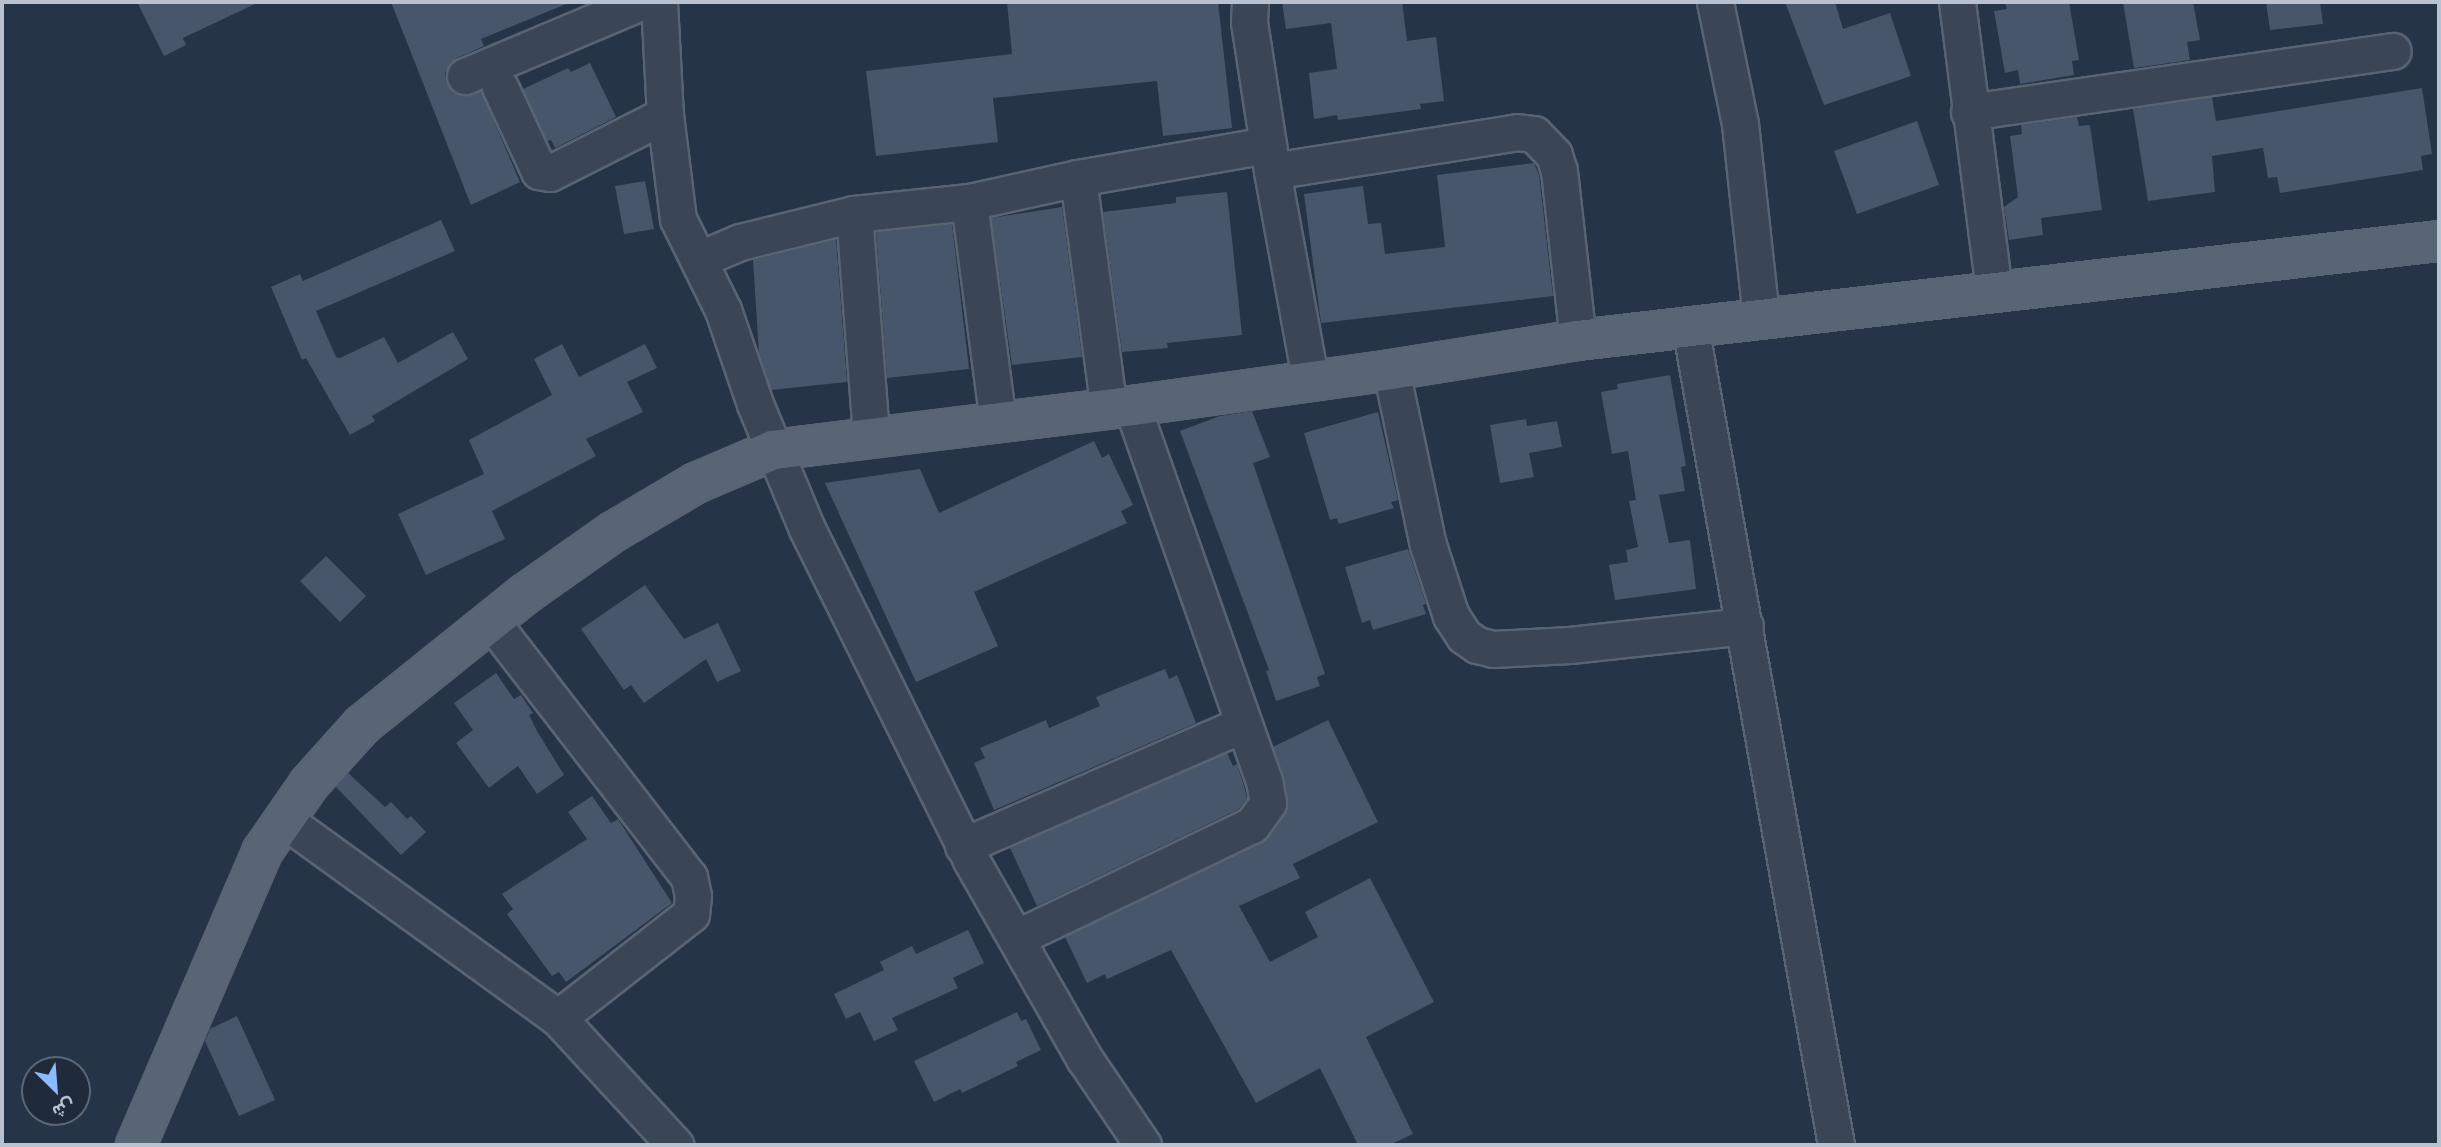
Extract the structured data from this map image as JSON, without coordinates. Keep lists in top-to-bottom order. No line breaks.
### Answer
{"north":"bottom right"}
